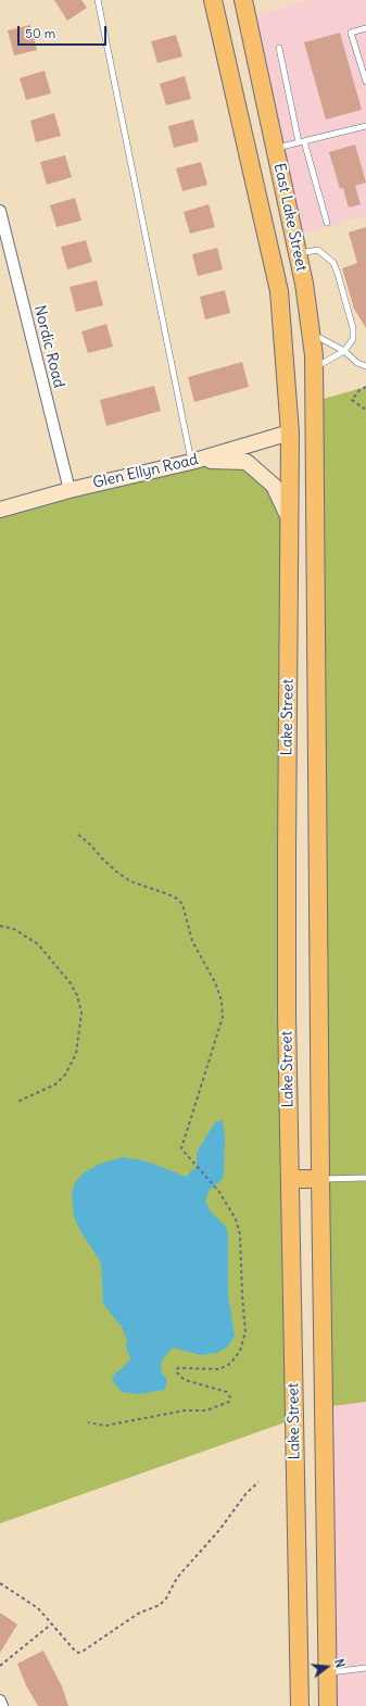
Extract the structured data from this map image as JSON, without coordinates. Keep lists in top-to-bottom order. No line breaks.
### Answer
{"streets":{"main road":["East Lake Street","Lake Street"],"street":["Nordic Road","Glen Ellyn Road"]},"crossings":[["East Lake Street","Glen Ellyn Road"],["East Lake Street","Lake Street"],["Nordic Road","Glen Ellyn Road"],["Glen Ellyn Road","Lake Street"]],"scale_bar":"50 m","north":"right"}
